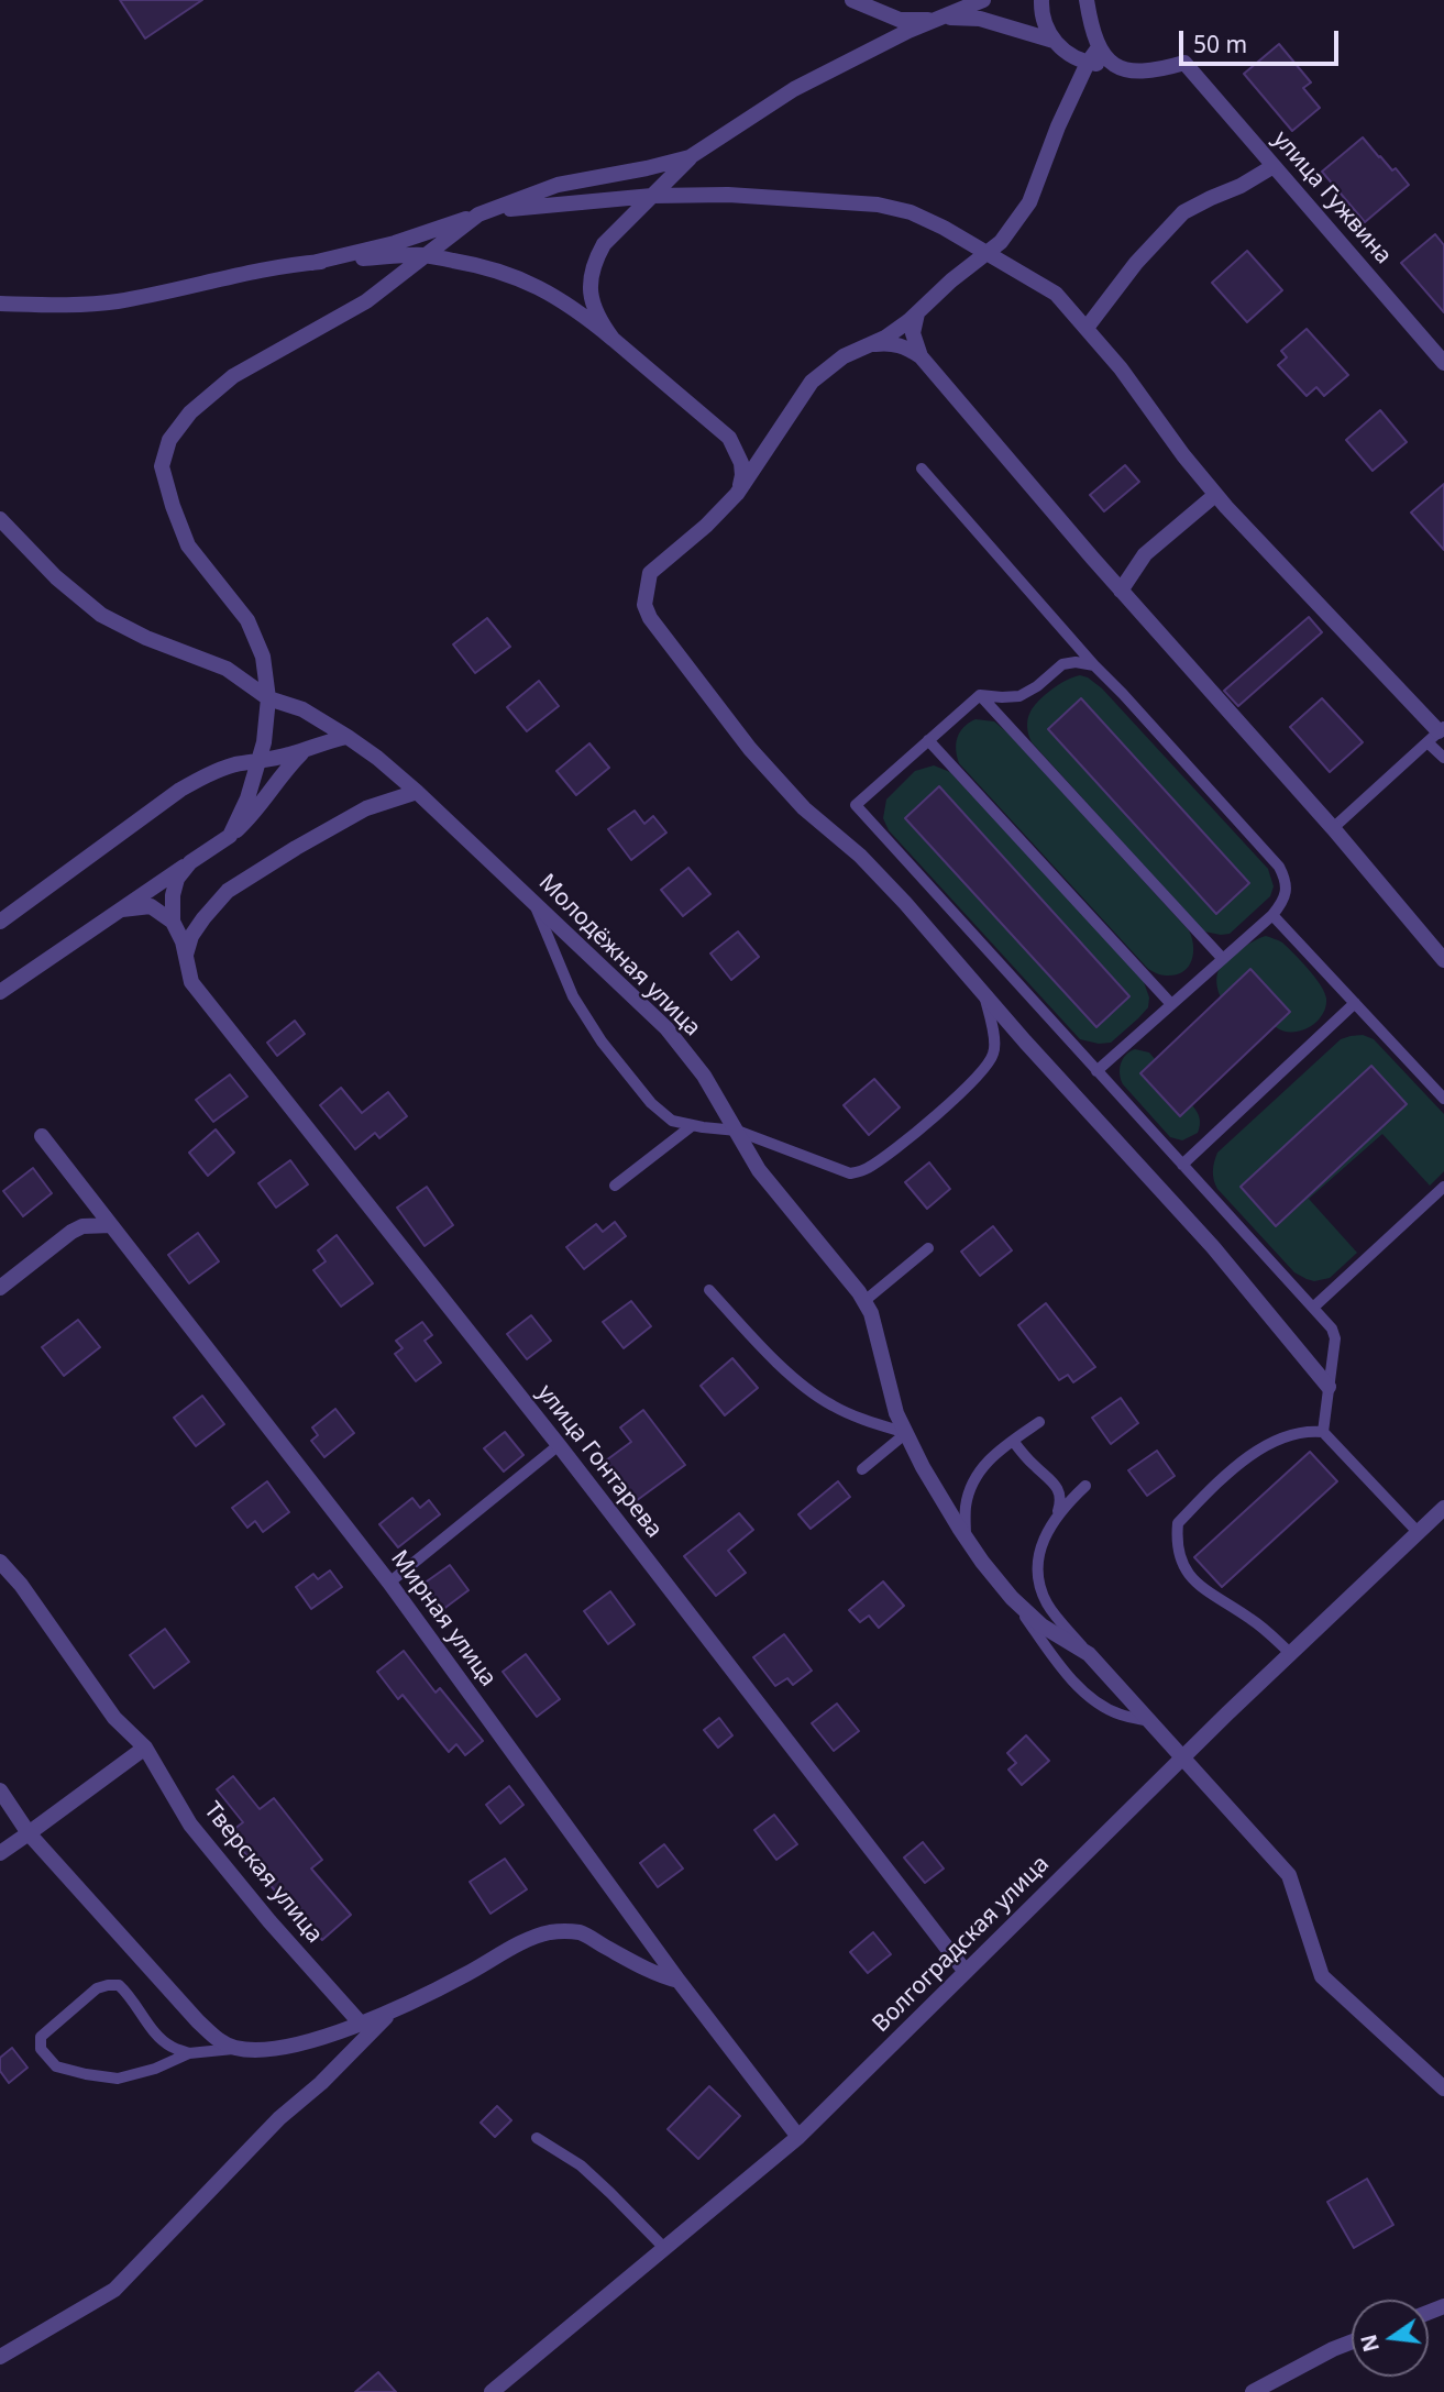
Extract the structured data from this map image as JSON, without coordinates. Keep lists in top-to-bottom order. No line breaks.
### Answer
{"streets":{"street":["улица Гужвина","Молодёжная улица","улица Гонтарева","Мирная улица","Тверская улица","Волгоградская улица"]},"crossings":[["Молодёжная улица","Волгоградская улица"],["улица Гонтарева","Волгоградская улица"],["Мирная улица","Волгоградская улица"]],"scale_bar":"50 m","north":"left"}
